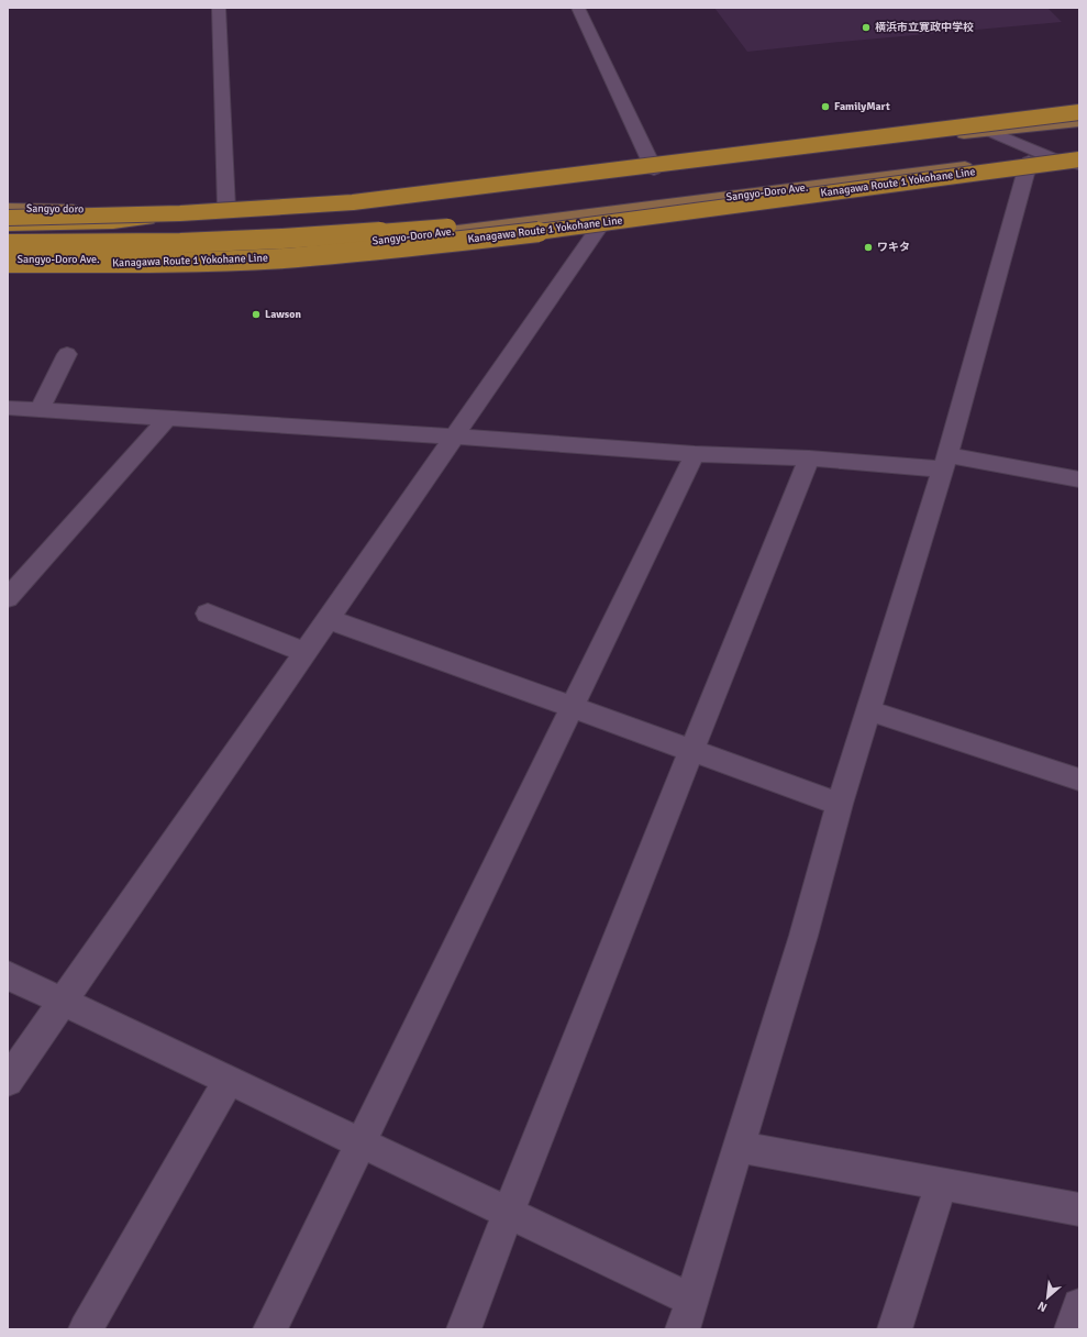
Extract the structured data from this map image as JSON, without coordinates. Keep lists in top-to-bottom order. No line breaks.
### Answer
{"streets":{"highway":["Kanagawa Route 1 Yokohane Line"],"main road":["Sangyo-Doro Ave.","Sangyo doro"]},"places":["横浜市立寛政中学校","FamilyMart","ワキタ","Lawson"],"north":"bottom left"}
